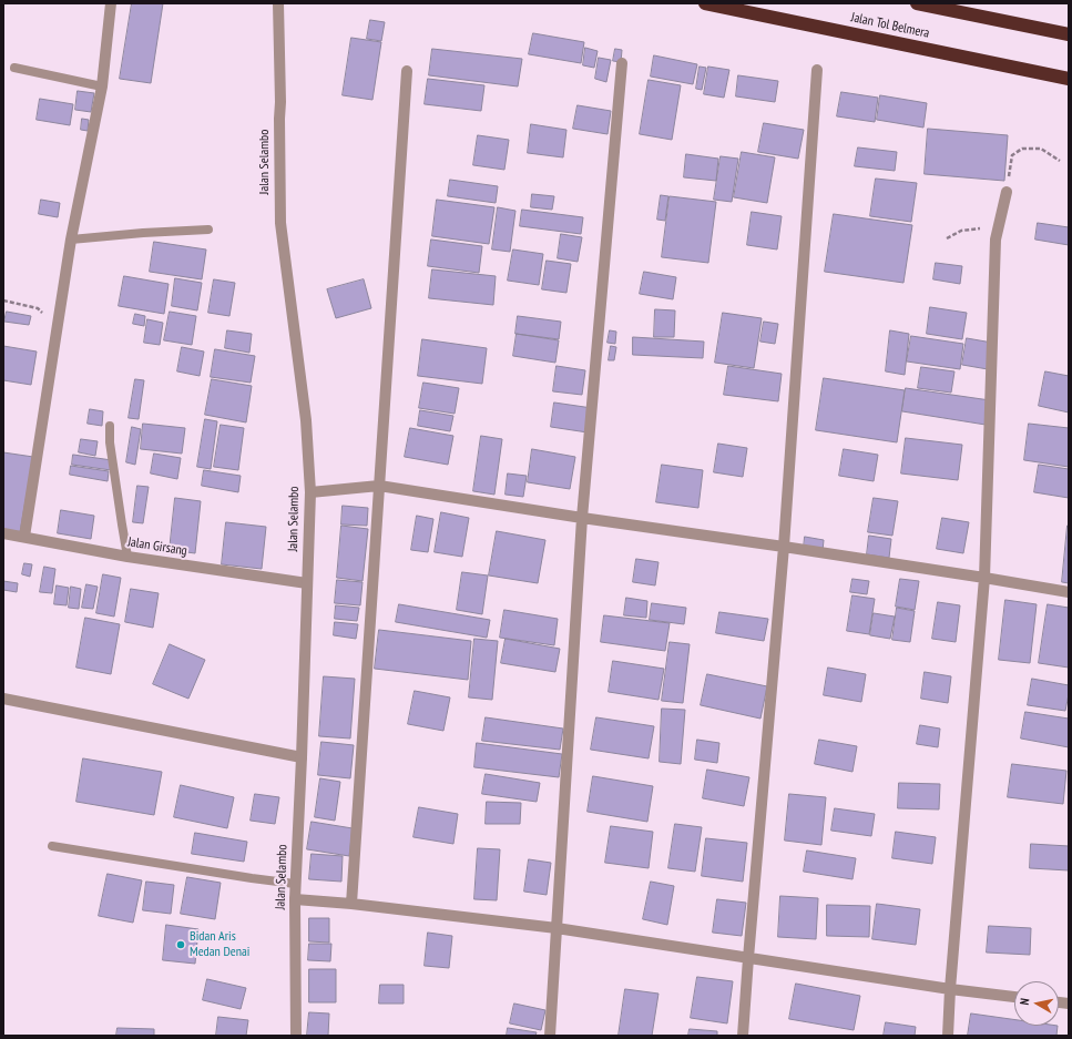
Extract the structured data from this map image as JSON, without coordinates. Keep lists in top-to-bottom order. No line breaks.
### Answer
{"streets":{"highway":["Jalan Tol Belmera"],"street":["Jalan Selambo","Jalan Girsang"]},"crossings":[["Jalan Selambo","Jalan Girsang"]],"places":["Bidan Aris Medan Denai"],"north":"left"}
